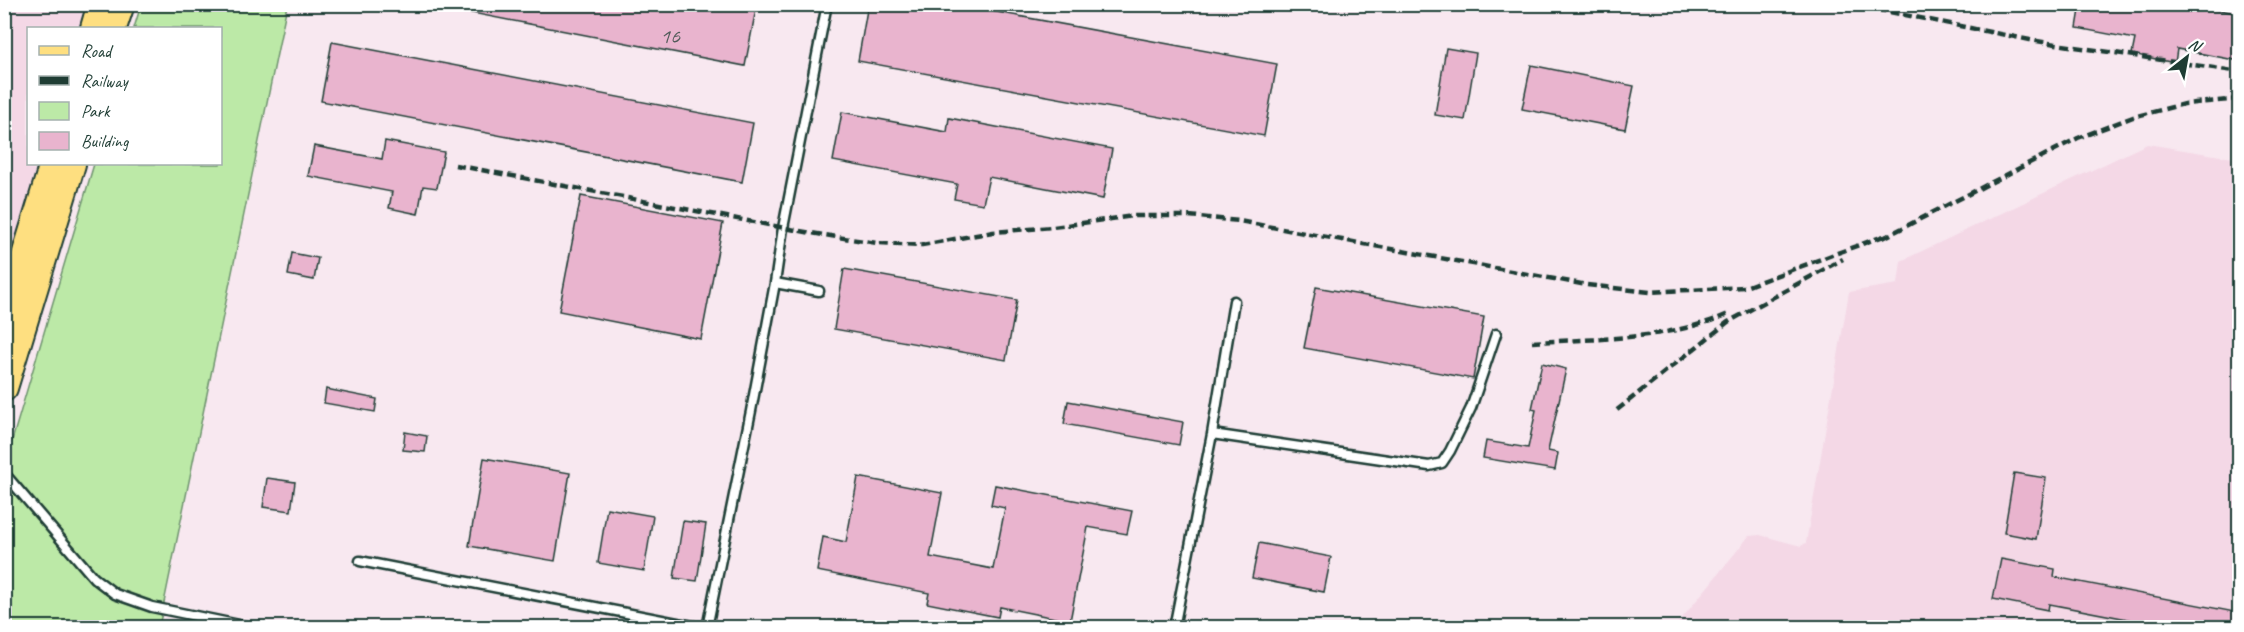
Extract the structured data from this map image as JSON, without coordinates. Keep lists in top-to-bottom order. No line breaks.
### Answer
{"house_numbers":["16"],"legend":["Road","Railway","Park","Building"],"north":"top right"}
